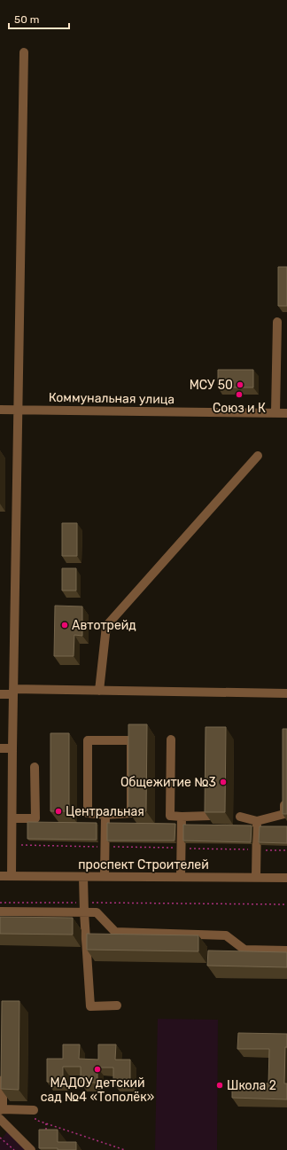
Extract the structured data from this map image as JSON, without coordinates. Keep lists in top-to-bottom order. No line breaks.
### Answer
{"streets":{"street":["Коммунальная улица","проспект Строителей"]},"places":["МСУ 50","Союз и К","Автотрейд","Общежитие №3","Центральная","МАДОУ детский сад №4 «Тополёк»","Школа 2"],"scale_bar":"50 m"}
